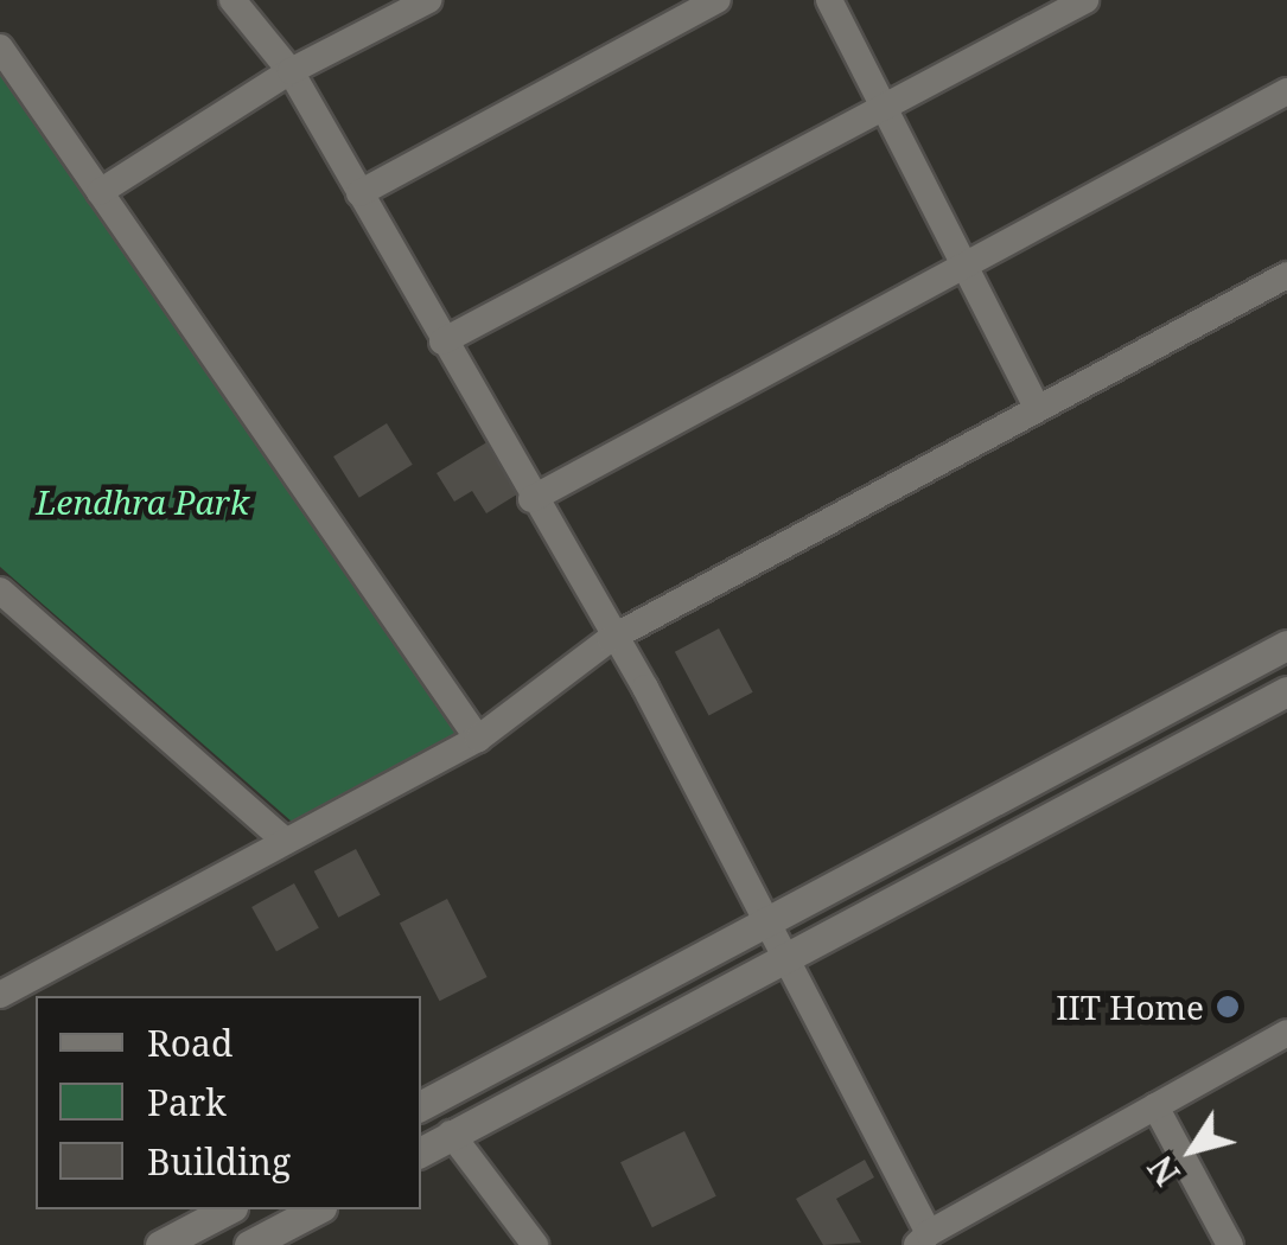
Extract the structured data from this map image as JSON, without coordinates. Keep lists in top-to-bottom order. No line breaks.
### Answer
{"parks":["Lendhra Park"],"places":["IIT Home"],"legend":["Road","Park","Building"],"north":"bottom left"}
